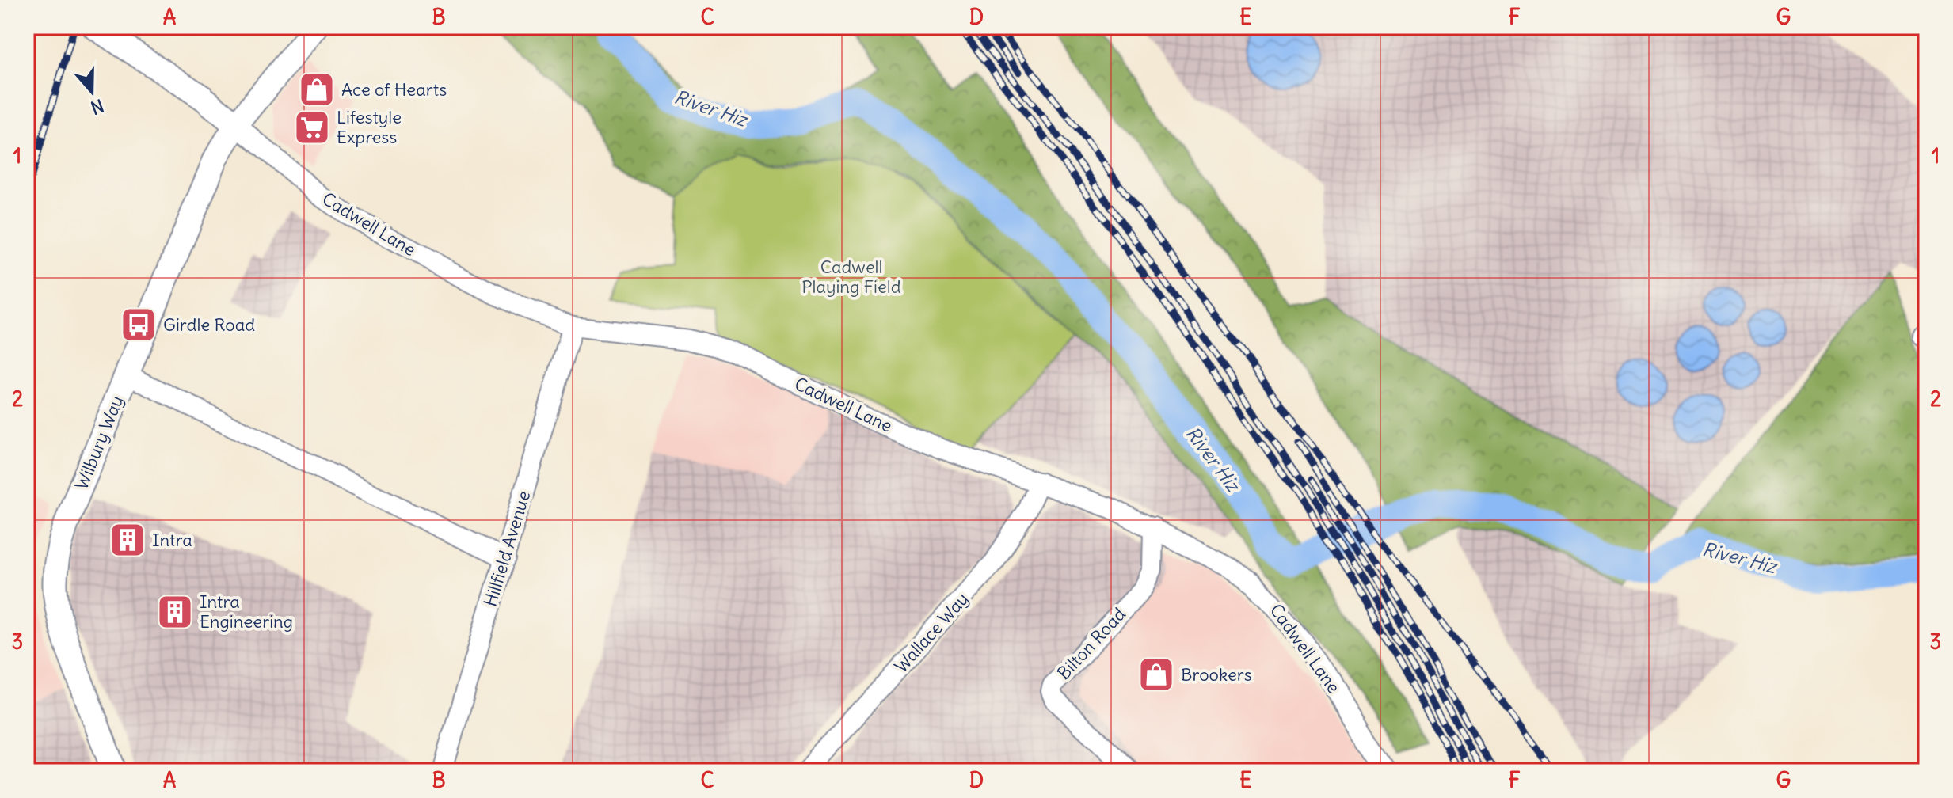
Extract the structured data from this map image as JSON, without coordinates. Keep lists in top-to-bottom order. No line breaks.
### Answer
{"streets":{"street":["Cadwell Lane","Wilbury Way","Hillfield Avenue","Wallace Way","Bilton Road"]},"crossings":[["Cadwell Lane","Wilbury Way"],["Cadwell Lane","Hillfield Avenue"],["Cadwell Lane","Wallace Way"],["Cadwell Lane","Bilton Road"]],"water":["River Hiz"],"parks":["Cadwell Playing Field"],"places":{"shop":["Ace of Hearts","Brookers"],"supermarket":["Lifestyle Express"],"bus stop":["Girdle Road"],"building":["Intra","Intra Engineering"]},"north":"bottom","grid":{"columns":["A","B","C","D","E","F","G"],"rows":["1","2","3"]}}
